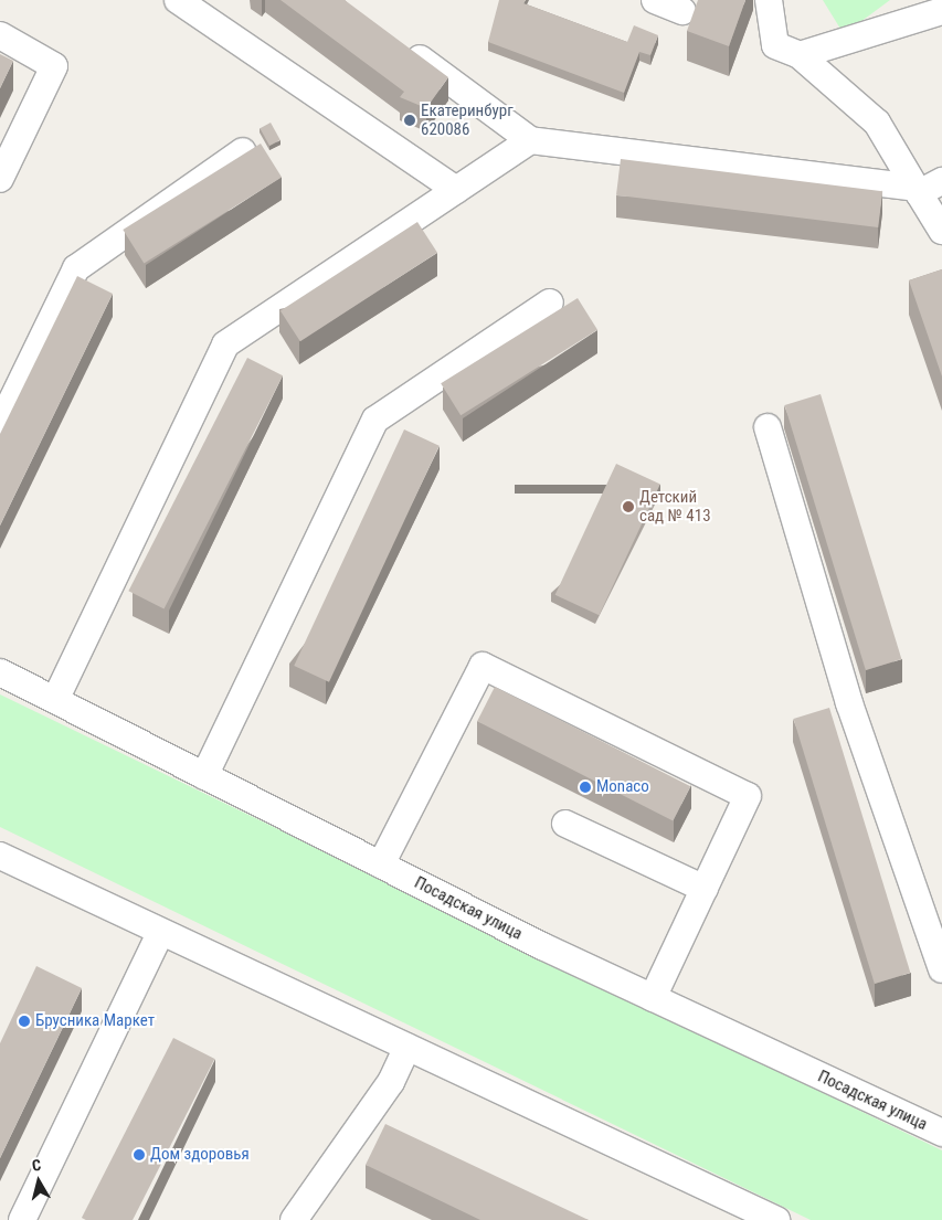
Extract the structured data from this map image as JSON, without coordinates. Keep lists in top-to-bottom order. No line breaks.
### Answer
{"streets":{"street":["Посадская улица"]},"places":["Екатеринбург 620086","Детский сад № 413","Monaco","Брусника Маркет","Дом здоровья"],"north":"top"}
